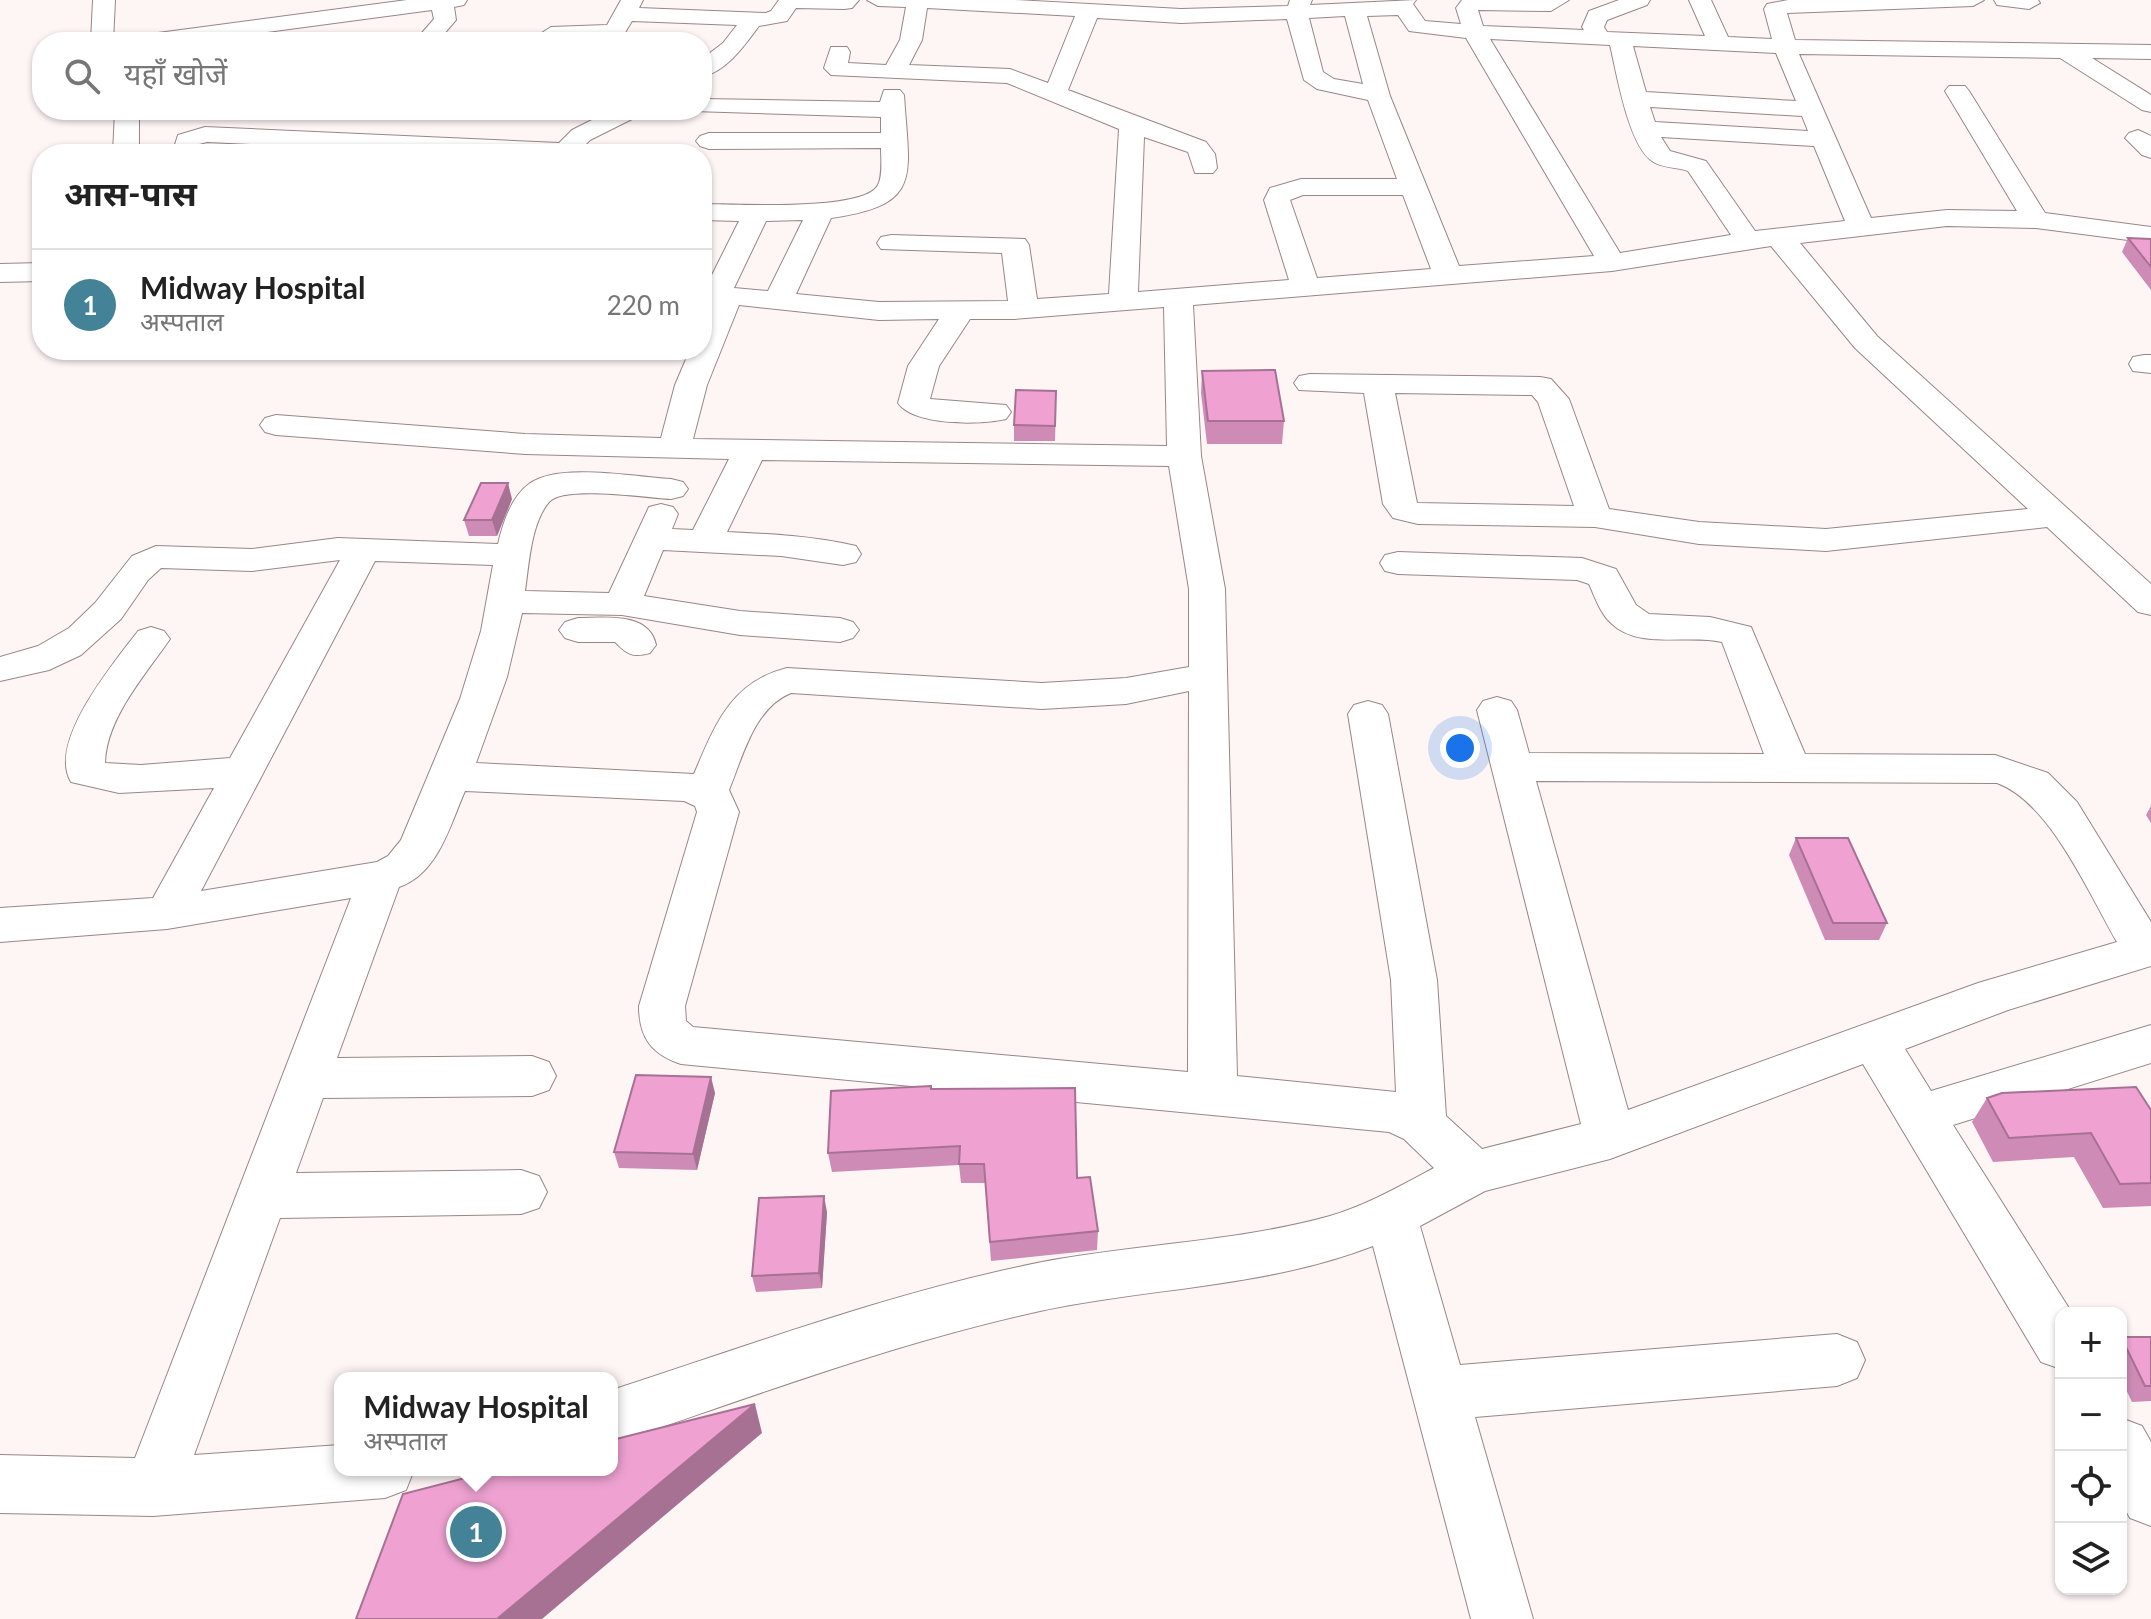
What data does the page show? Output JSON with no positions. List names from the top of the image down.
{
  "page": {
    "search": "यहाँ खोजें",
    "heading": "आस-पास",
    "list": [
      {
        "mark": "1",
        "name": "Midway Hospital",
        "note": "अस्पताल",
        "value": "220 m"
      }
    ],
    "map_buttons": ["+", "−"],
    "popup": ["Midway Hospital", "अस्पताल"],
    "pins": "1"
  }
}
